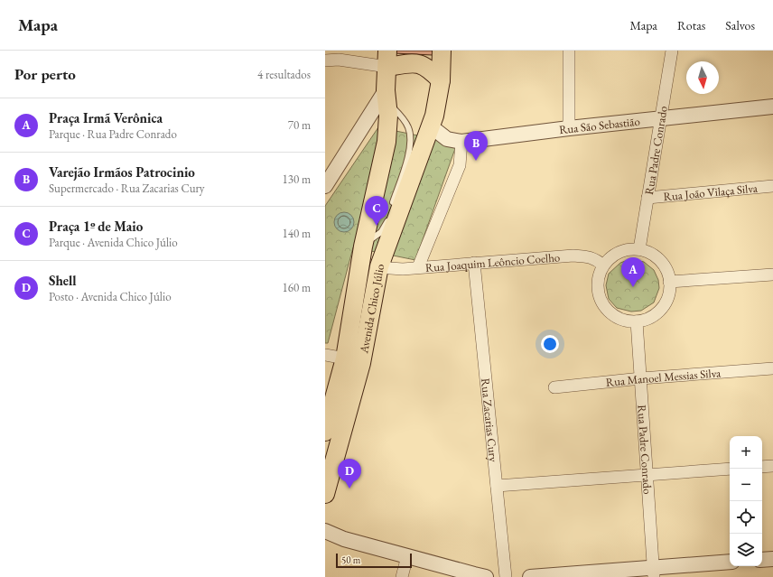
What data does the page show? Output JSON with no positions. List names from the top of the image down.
{
  "streets": {
    "main road": ["Avenida Chico Júlio"],
    "street": [
      "Rua São Sebastião",
      "Rua Padre Conrado",
      "Rua João Vilaça Silva",
      "Rua Joaquim Leôncio Coelho",
      "Rua Manoel Messias Silva",
      "Rua Zacarias Cury"
    ]
  },
  "crossings": [
    ["Rua São Sebastião", "Rua Padre Conrado"],
    ["Rua São Sebastião", "Avenida Chico Júlio"],
    ["Rua Padre Conrado", "Rua João Vilaça Silva"],
    ["Rua Padre Conrado", "Rua Joaquim Leôncio Coelho"],
    ["Rua Padre Conrado", "Rua Manoel Messias Silva"],
    ["Rua Joaquim Leôncio Coelho", "Avenida Chico Júlio"],
    ["Rua Joaquim Leôncio Coelho", "Rua Zacarias Cury"]
  ],
  "scale_bar": "50 m",
  "north": "bottom",
  "page": {
    "header": "Mapa",
    "nav": ["Mapa", "Rotas", "Salvos"],
    "heading": ["Por perto", "4 resultados"],
    "list": [
      {
        "mark": "A",
        "name": "Praça Irmã Verônica",
        "note": "Parque · Rua Padre Conrado",
        "value": "70 m"
      },
      {
        "mark": "B",
        "name": "Varejão Irmãos Patrocinio",
        "note": "Supermercado · Rua Zacarias Cury",
        "value": "130 m"
      },
      {
        "mark": "C",
        "name": "Praça 1º de Maio",
        "note": "Parque · Avenida Chico Júlio",
        "value": "140 m"
      },
      {
        "mark": "D",
        "name": "Shell",
        "note": "Posto · Avenida Chico Júlio",
        "value": "160 m"
      }
    ],
    "pins": [
      "B",
      "C",
      "A",
      "D"
    ],
    "map_buttons": ["+", "−"],
    "scale": "50 m"
  }
}
